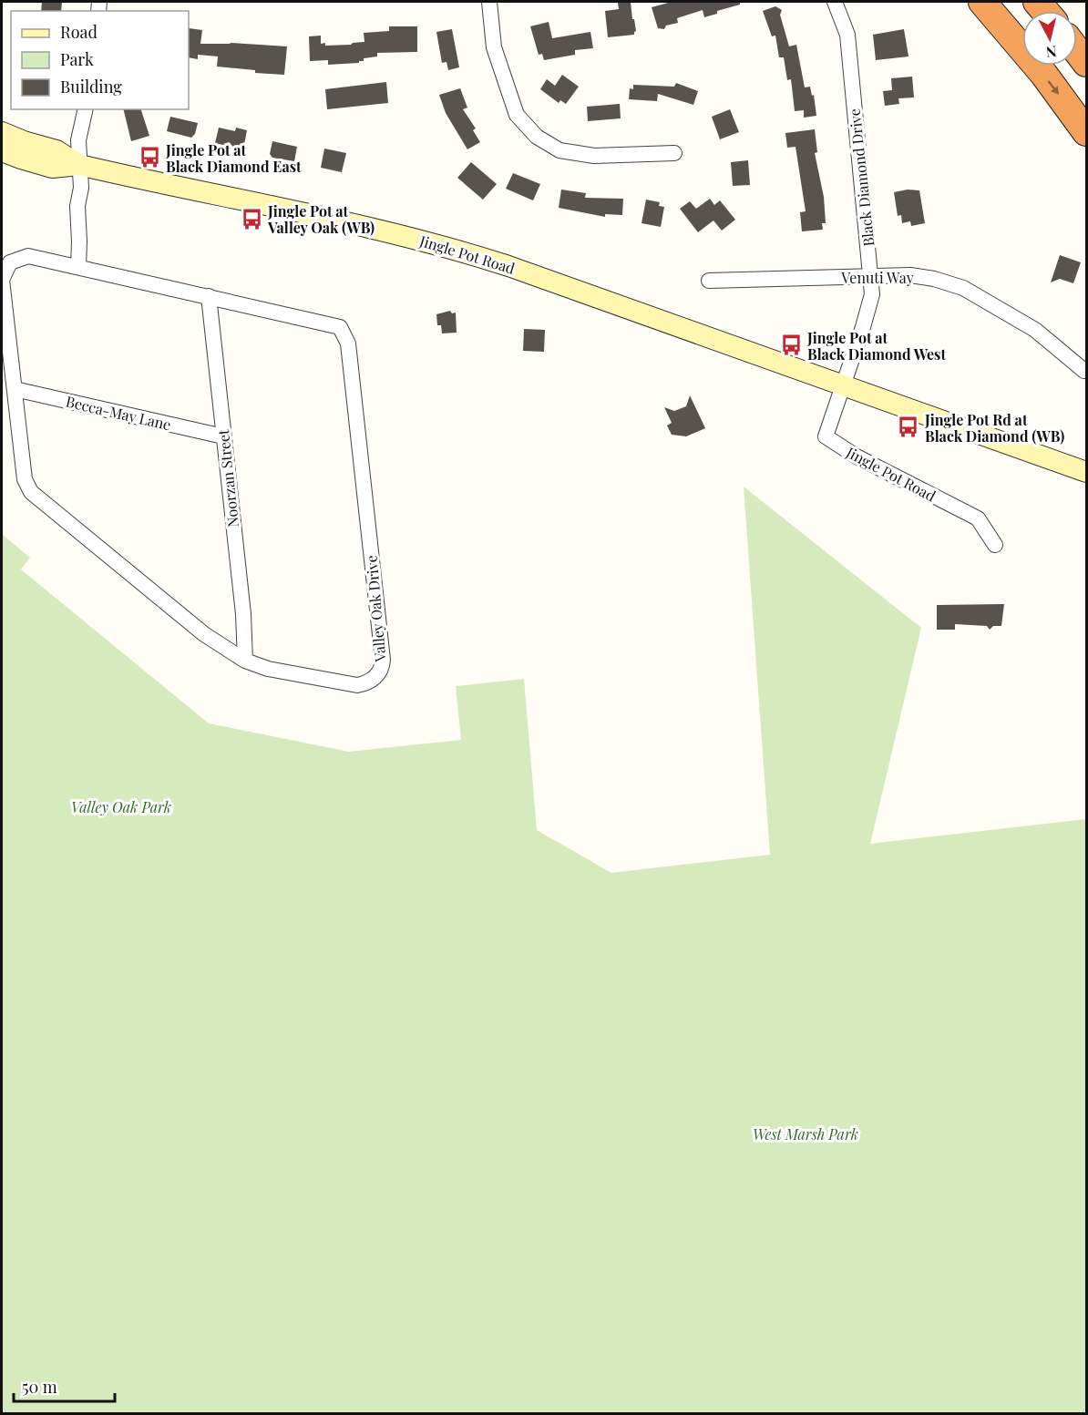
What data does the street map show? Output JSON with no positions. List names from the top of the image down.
{
  "streets": {
    "main road": ["Jingle Pot Road"],
    "street": [
      "Black Diamond Drive",
      "Venuti Way",
      "Becca-May Lane",
      "Noorzan Street",
      "Valley Oak Drive"
    ]
  },
  "crossings": [
    ["Black Diamond Drive", "Jingle Pot Road"],
    ["Black Diamond Drive", "Venuti Way"],
    ["Becca-May Lane", "Noorzan Street"],
    ["Becca-May Lane", "Valley Oak Drive"],
    ["Noorzan Street", "Valley Oak Drive"]
  ],
  "parks": ["Valley Oak Park", "West Marsh Park"],
  "places": {
    "bus stop": [
      "Jingle Pot at Black Diamond East",
      "Jingle Pot at Valley Oak (WB)",
      "Jingle Pot at Black Diamond West",
      "Jingle Pot Rd at Black Diamond (WB)"
    ]
  },
  "legend": ["Road", "Park", "Building"],
  "scale_bar": "50 m",
  "north": "bottom"
}
